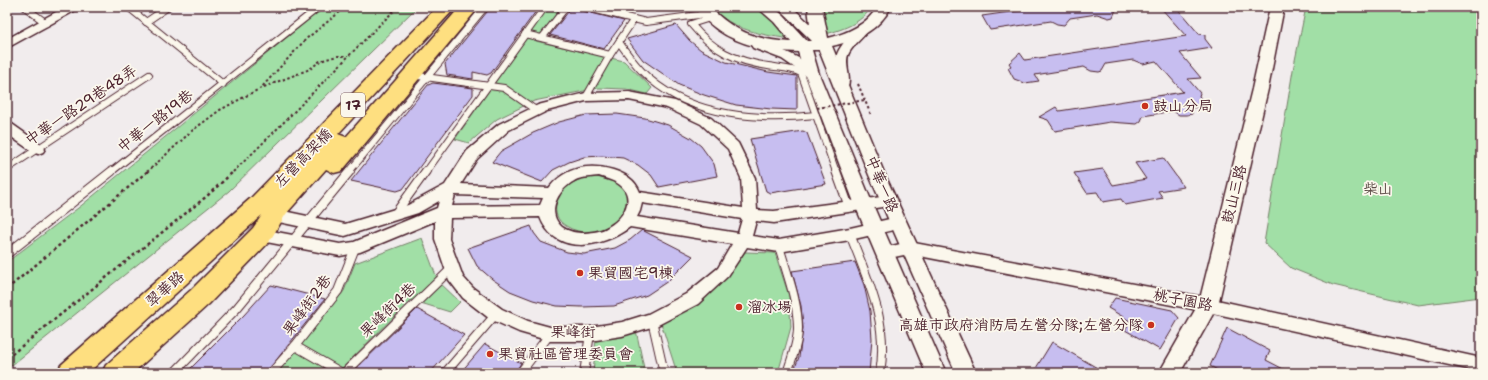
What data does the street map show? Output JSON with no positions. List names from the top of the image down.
{
  "streets": {
    "main road": ["17", "左營高架橋", "翠華路"],
    "street": [
      "中華一路",
      "鼓山三路",
      "桃子園路",
      "果峰街"
    ],
    "lane": [
      "中華一路29巷48弄",
      "中華一路19巷",
      "果峰街2巷",
      "果峰街4巷"
    ]
  },
  "crossings": [
    ["左營高架橋", "翠華路"],
    ["左營高架橋", "果峰街"],
    ["中華一路", "桃子園路"],
    ["鼓山三路", "桃子園路"],
    ["翠華路", "果峰街"],
    ["果峰街4巷", "果峰街"]
  ],
  "parks": ["柴山"],
  "places": [
    "鼓山分局",
    "果貿國宅9棟",
    "溜冰場",
    "高雄市政府消防局左營分隊;左營分隊",
    "果貿社區管理委員會"
  ]
}
